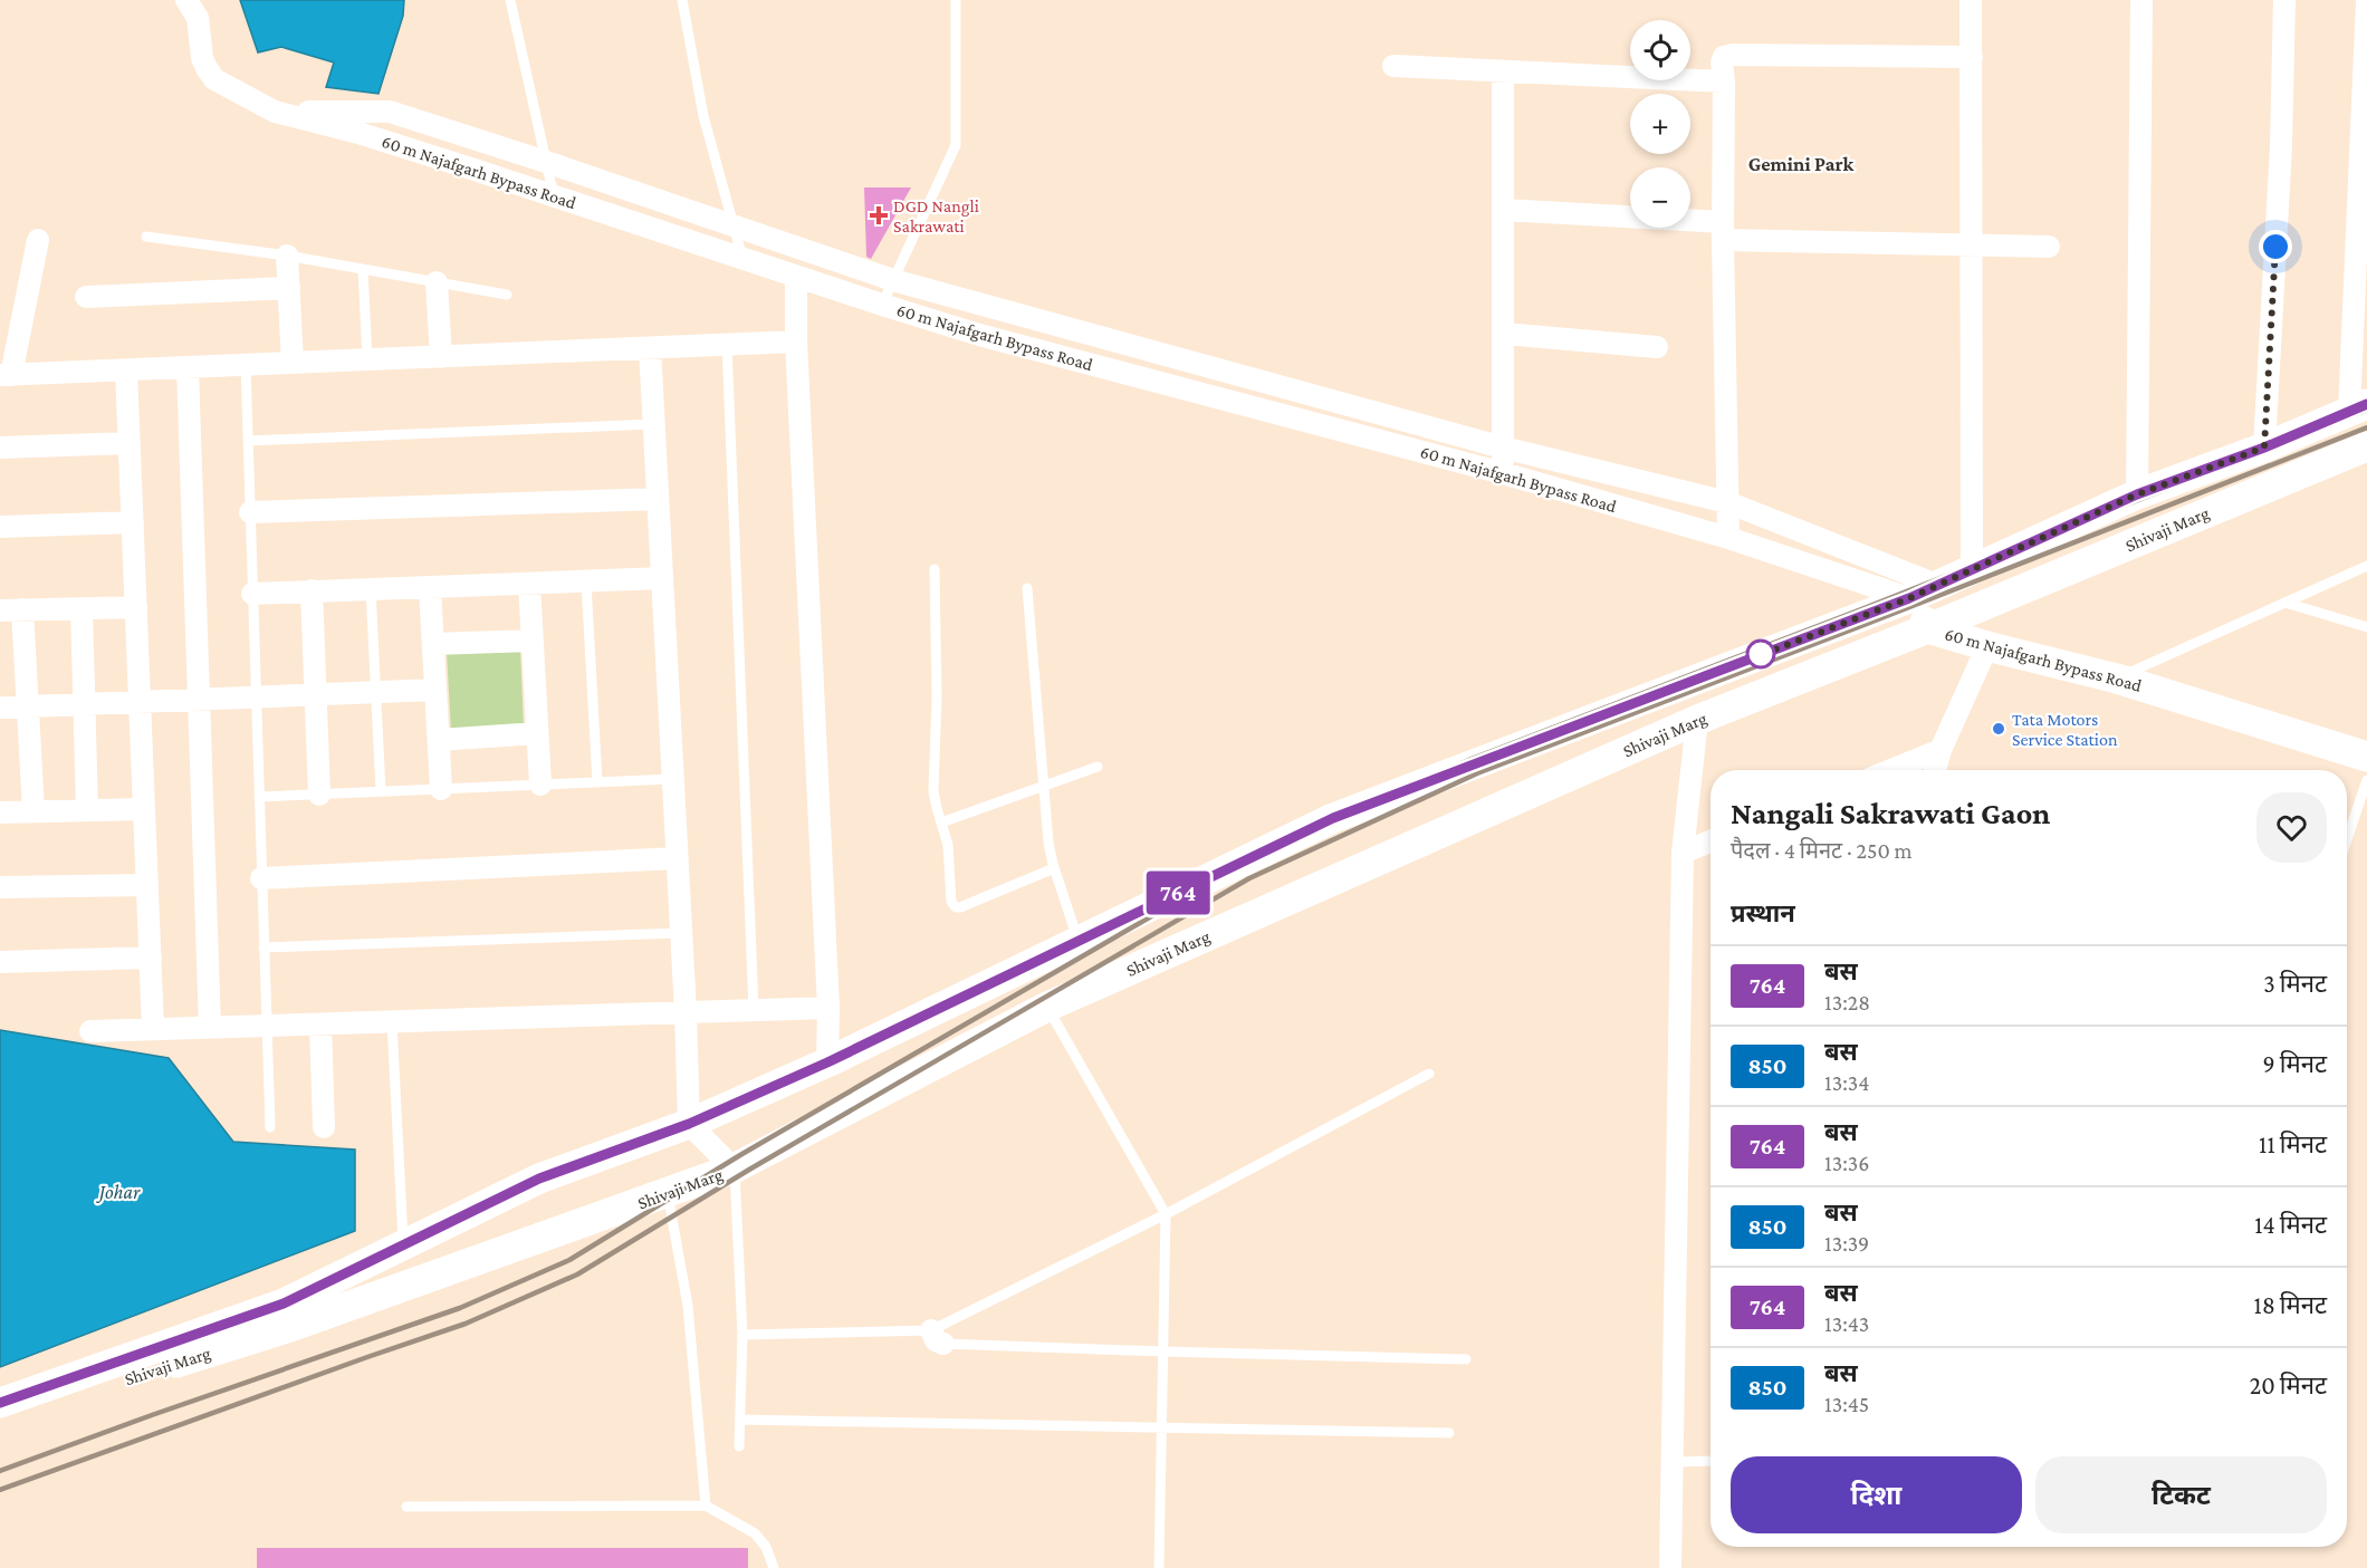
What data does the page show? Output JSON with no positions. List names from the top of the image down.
{
  "streets": {
    "main road": ["60 m Najafgarh Bypass Road", "Shivaji Marg"]
  },
  "crossings": [
    ["60 m Najafgarh Bypass Road", "Shivaji Marg"]
  ],
  "districts": ["Gemini Park"],
  "water": ["Johar"],
  "places": {
    "health": ["DGD Nangli Sakrawati"],
    "other": ["Tata Motors Service Station"]
  },
  "lines": ["bus line 764"],
  "page": {
    "on_map": "764",
    "map_buttons": ["+", "−"],
    "heading": [
      ["Nangali Sakrawati Gaon", "पैदल · 4 मिनट · 250 m"],
      "प्रस्थान"
    ],
    "list": [
      {
        "mark": "764",
        "name": "बस",
        "note": "13:28",
        "value": "3 मिनट"
      },
      {
        "mark": "850",
        "name": "बस",
        "note": "13:34",
        "value": "9 मिनट"
      },
      {
        "mark": "764",
        "name": "बस",
        "note": "13:36",
        "value": "11 मिनट"
      },
      {
        "mark": "850",
        "name": "बस",
        "note": "13:39",
        "value": "14 मिनट"
      },
      {
        "mark": "764",
        "name": "बस",
        "note": "13:43",
        "value": "18 मिनट"
      },
      {
        "mark": "850",
        "name": "बस",
        "note": "13:45",
        "value": "20 मिनट"
      }
    ],
    "buttons": ["दिशा", "टिकट"]
  }
}
